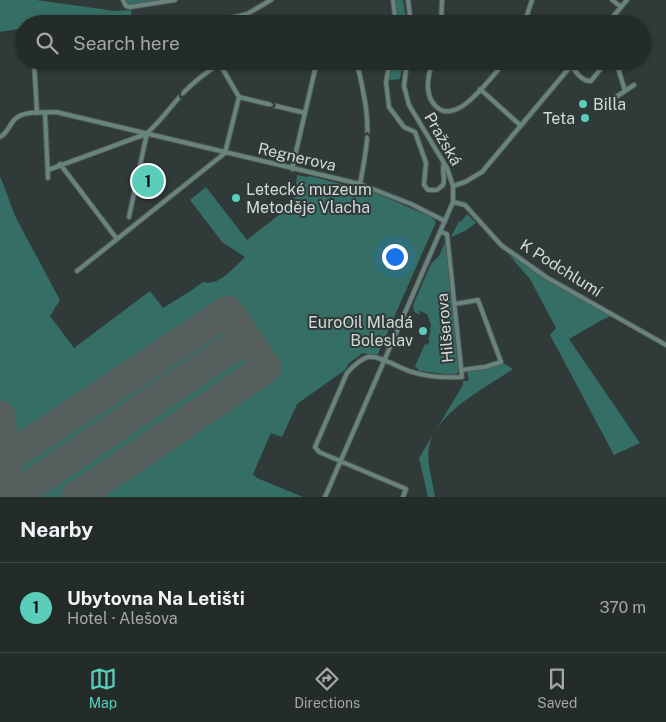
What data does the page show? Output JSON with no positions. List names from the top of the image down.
{
  "streets": {
    "street": [
      "Pražská",
      "Regnerova",
      "K Podchlumí",
      "Hilšerova"
    ]
  },
  "crossings": [
    ["Pražská", "Regnerova"],
    ["Pražská", "K Podchlumí"],
    ["Pražská", "Hilšerova"]
  ],
  "places": [
    "Billa",
    "Teta",
    "Letecké muzeum Metoděje Vlacha",
    "EuroOil Mladá Boleslav"
  ],
  "page": {
    "search": "Search here",
    "pins": "1",
    "heading": "Nearby",
    "list": [
      {
        "mark": "1",
        "name": "Ubytovna Na Letišti",
        "note": "Hotel · Alešova",
        "value": "370 m"
      }
    ],
    "nav": ["Map", "Directions", "Saved"]
  }
}
